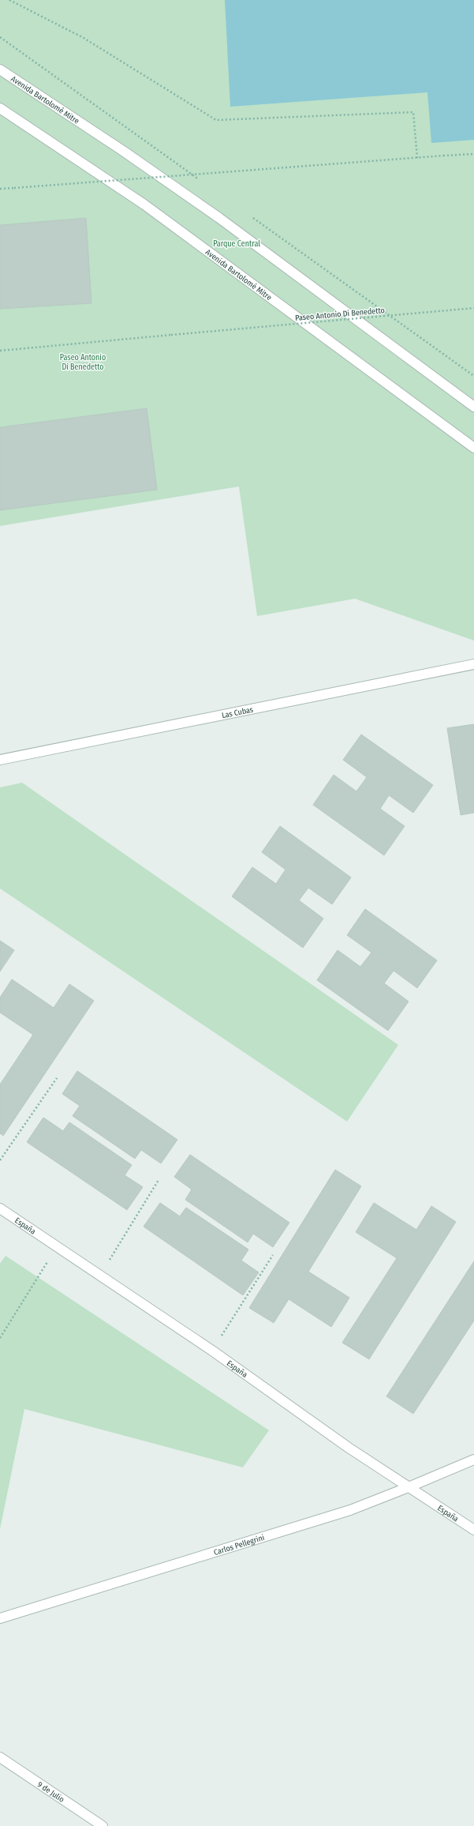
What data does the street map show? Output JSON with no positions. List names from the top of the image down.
{
  "streets": {
    "street": [
      "Avenida Bartolomé Mitre",
      "Las Cubas",
      "España",
      "Carlos Pellegrini",
      "9 de Julio"
    ],
    "path": ["Paseo Antonio Di Benedetto"]
  },
  "crossings": [
    ["España", "Carlos Pellegrini"]
  ],
  "parks": ["Parque Central", "Paseo Antonio Di Benedetto"]
}
